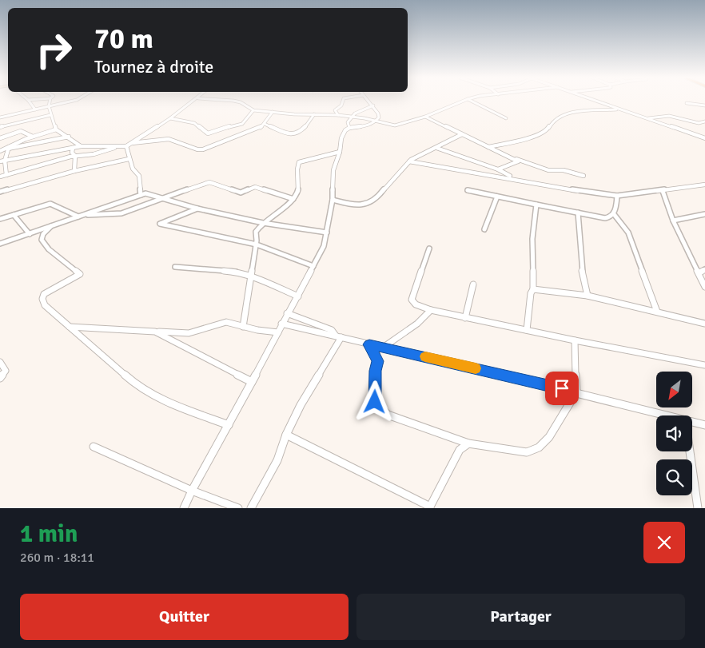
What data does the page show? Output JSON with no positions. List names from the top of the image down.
{
  "north": "bottom left",
  "page": {
    "turn": ["70 m", "Tournez à droite"],
    "heading": ["1 min", "260 m · 18:11"],
    "buttons": ["Quitter", "Partager"]
  }
}
